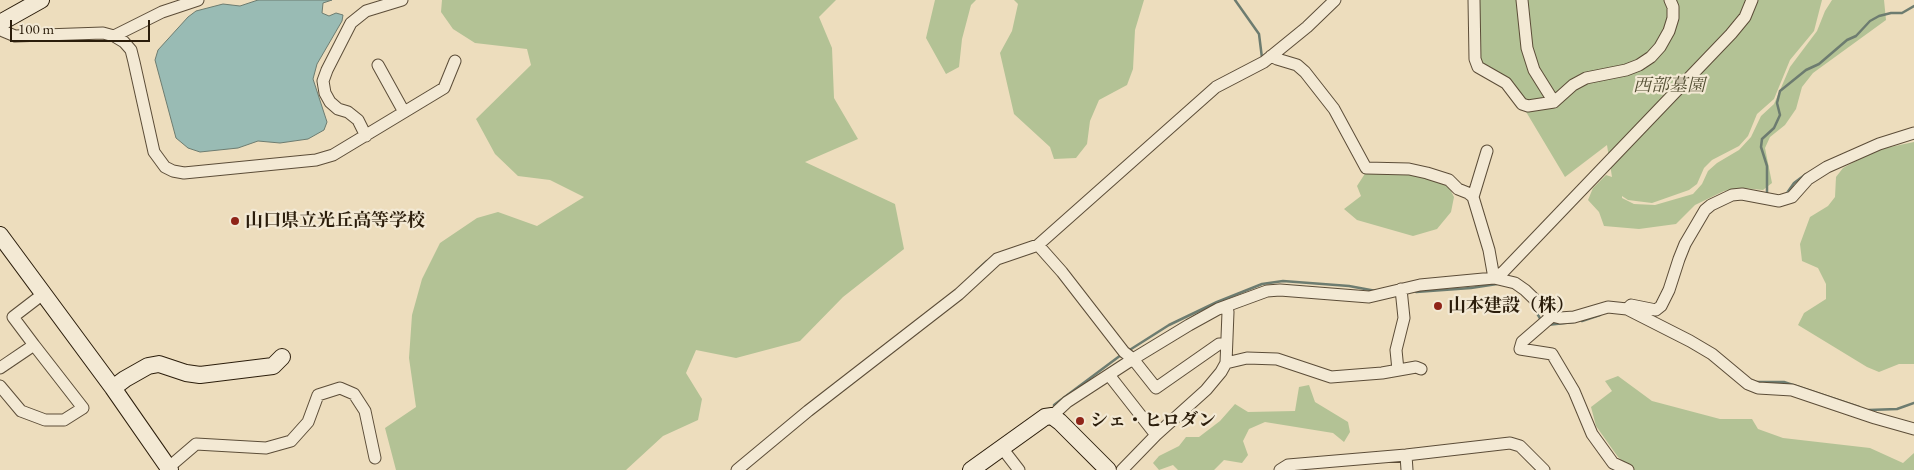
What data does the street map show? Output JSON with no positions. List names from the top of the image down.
{
  "parks": ["西部墓園"],
  "places": ["山口県立光丘高等学校", "山本建設（株）", "シェ・ヒロダン"],
  "scale_bar": "100 m"
}
